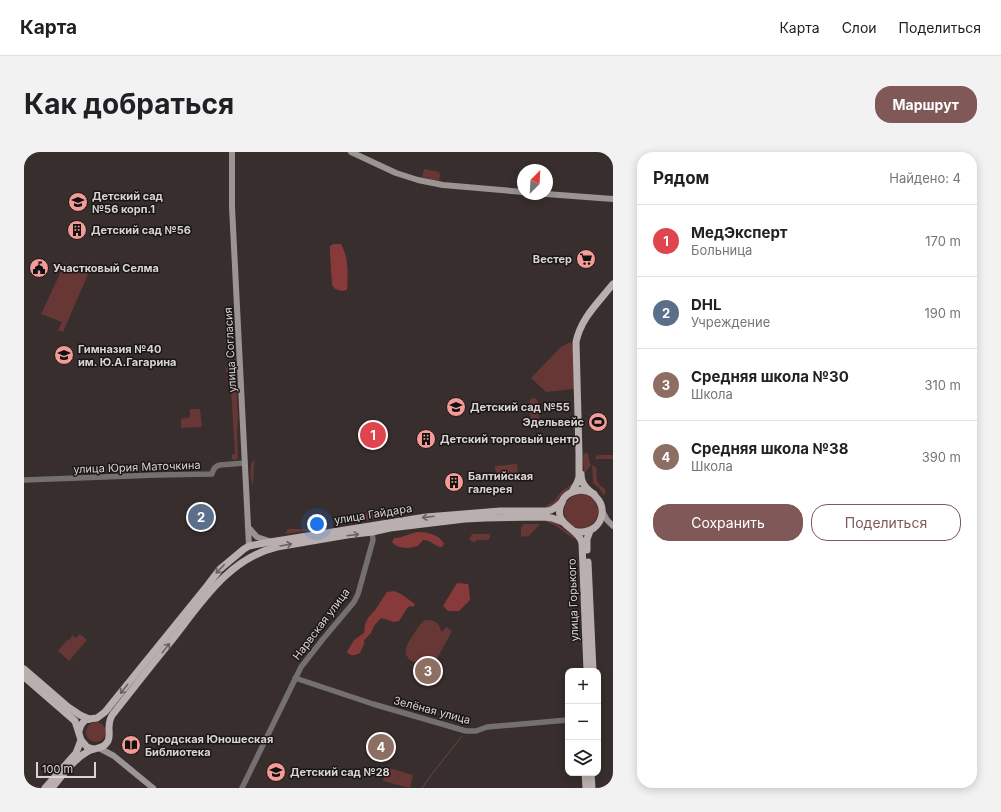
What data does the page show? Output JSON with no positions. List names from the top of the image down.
{
  "streets": {
    "main road": ["улица Согласия", "улица Гайдара", "улица Горького"],
    "street": ["улица Юрия Маточкина", "Нарвская улица", "Зелёная улица"]
  },
  "crossings": [
    ["улица Согласия", "улица Юрия Маточкина"],
    ["улица Согласия", "улица Гайдара"],
    ["улица Гайдара", "улица Горького"],
    ["улица Гайдара", "Нарвская улица"],
    ["Нарвская улица", "Зелёная улица"]
  ],
  "places": {
    "school or university": [
      "Детский сад №56 корп.1",
      "Гимназия №40 им. Ю.А.Гагарина",
      "Детский сад №55",
      "Детский сад №28"
    ],
    "building": ["Детский сад №56", "Детский торговый центр", "Балтийская галерея"],
    "supermarket": ["Вестер"],
    "public building": ["Участковый Селма"],
    "sports": ["Эдельвейс"],
    "library": ["Городская Юношеская Библиотека"]
  },
  "scale_bar": "100 m",
  "north": "top right",
  "page": {
    "header": "Карта",
    "nav": ["Карта", "Слои", "Поделиться"],
    "buttons": [
      "Маршрут",
      ["Сохранить", "Поделиться"]
    ],
    "title": "Как добраться",
    "heading": ["Рядом", "Найдено: 4"],
    "list": [
      {
        "mark": "1",
        "name": "МедЭксперт",
        "note": "Больница",
        "value": "170 m"
      },
      {
        "mark": "2",
        "name": "DHL",
        "note": "Учреждение",
        "value": "190 m"
      },
      {
        "mark": "3",
        "name": "Средняя школа №30",
        "note": "Школа",
        "value": "310 m"
      },
      {
        "mark": "4",
        "name": "Средняя школа №38",
        "note": "Школа",
        "value": "390 m"
      }
    ],
    "pins": [
      "1",
      "2",
      "3",
      "4"
    ],
    "map_buttons": ["+", "−"],
    "scale": "100 m"
  }
}
